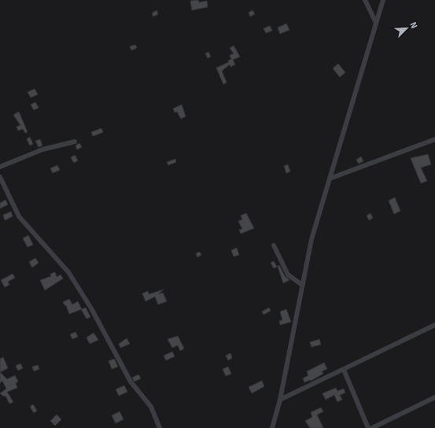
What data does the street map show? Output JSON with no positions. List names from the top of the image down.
{
  "north": "top right"
}
